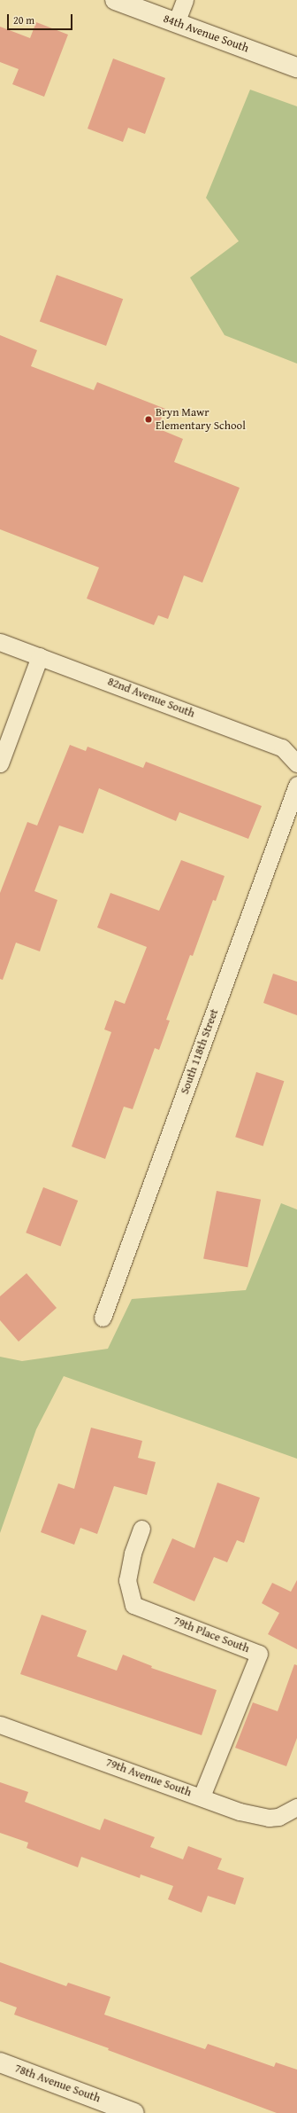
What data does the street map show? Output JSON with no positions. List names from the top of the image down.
{
  "streets": {
    "street": [
      "84th Avenue South",
      "82nd Avenue South",
      "South 118th Street",
      "79th Place South",
      "79th Avenue South",
      "78th Avenue South"
    ]
  },
  "crossings": [
    ["79th Place South", "79th Avenue South"]
  ],
  "places": ["Bryn Mawr Elementary School"],
  "scale_bar": "20 m"
}
